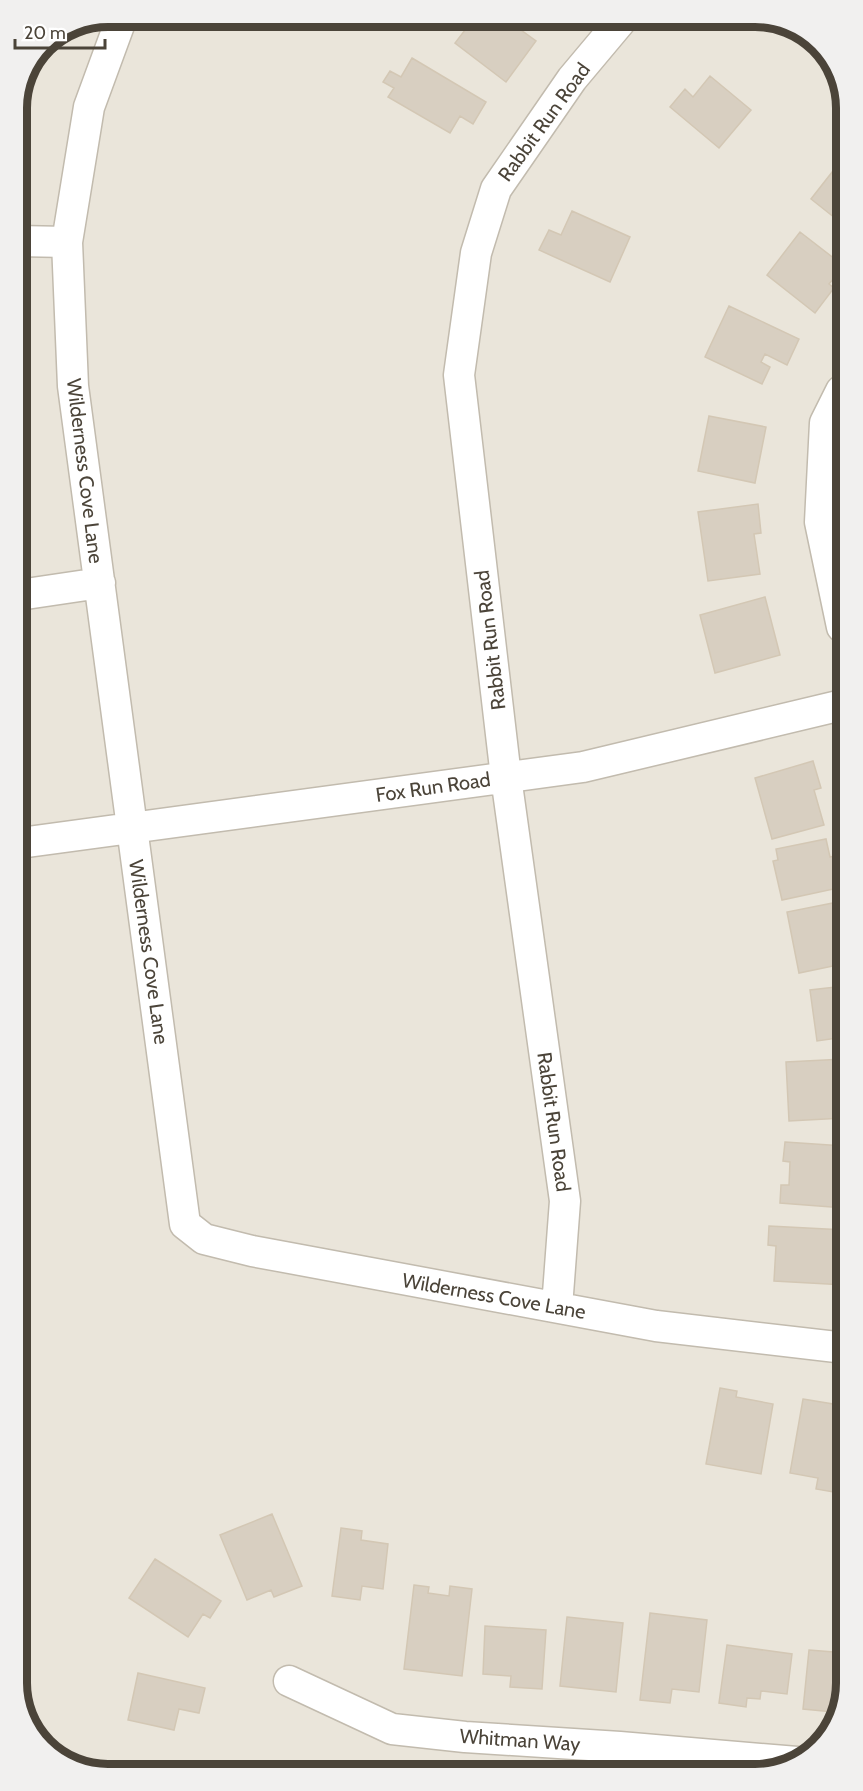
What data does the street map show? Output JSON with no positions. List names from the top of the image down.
{
  "streets": {
    "street": [
      "Rabbit Run Road",
      "Wilderness Cove Lane",
      "Fox Run Road",
      "Whitman Way"
    ]
  },
  "crossings": [
    ["Rabbit Run Road", "Wilderness Cove Lane"],
    ["Rabbit Run Road", "Fox Run Road"],
    ["Wilderness Cove Lane", "Fox Run Road"]
  ],
  "scale_bar": "20 m"
}
